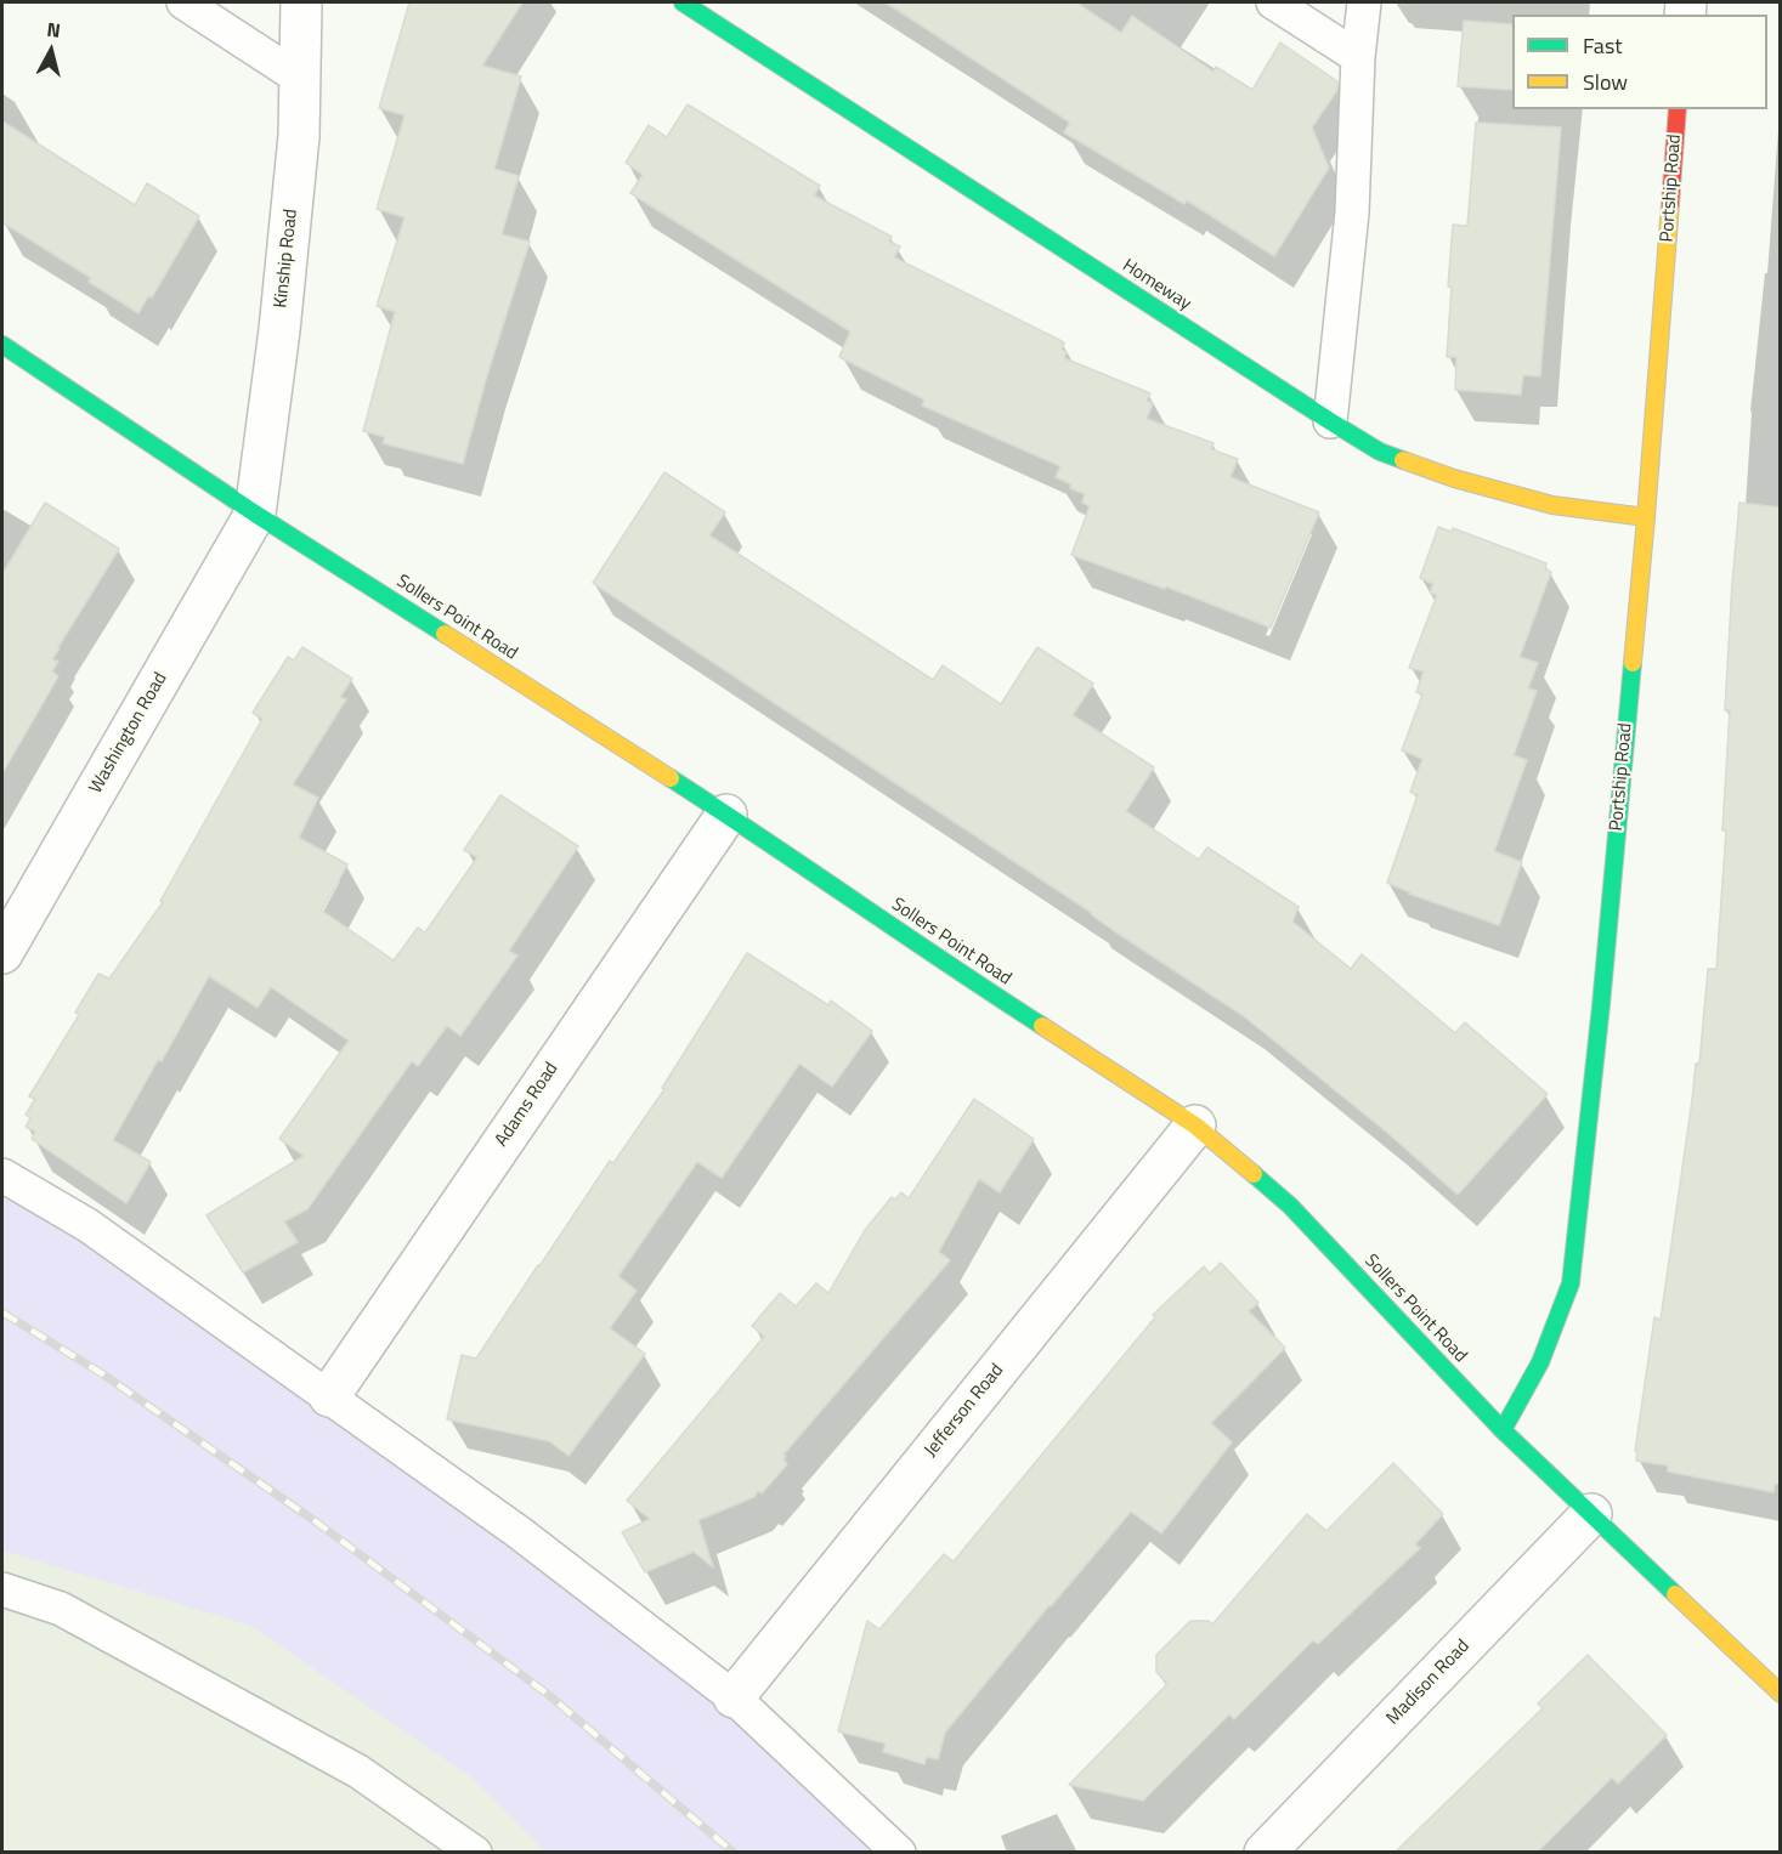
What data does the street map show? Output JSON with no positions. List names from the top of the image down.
{
  "streets": {
    "street": [
      "Portship Road",
      "Kinship Road",
      "Homeway",
      "Sollers Point Road",
      "Washington Road",
      "Adams Road",
      "Jefferson Road",
      "Madison Road"
    ]
  },
  "crossings": [
    ["Portship Road", "Homeway"],
    ["Portship Road", "Sollers Point Road"],
    ["Kinship Road", "Sollers Point Road"],
    ["Kinship Road", "Washington Road"],
    ["Sollers Point Road", "Washington Road"],
    ["Sollers Point Road", "Adams Road"],
    ["Sollers Point Road", "Jefferson Road"],
    ["Sollers Point Road", "Madison Road"]
  ],
  "legend": ["Fast", "Slow"],
  "north": "top"
}
